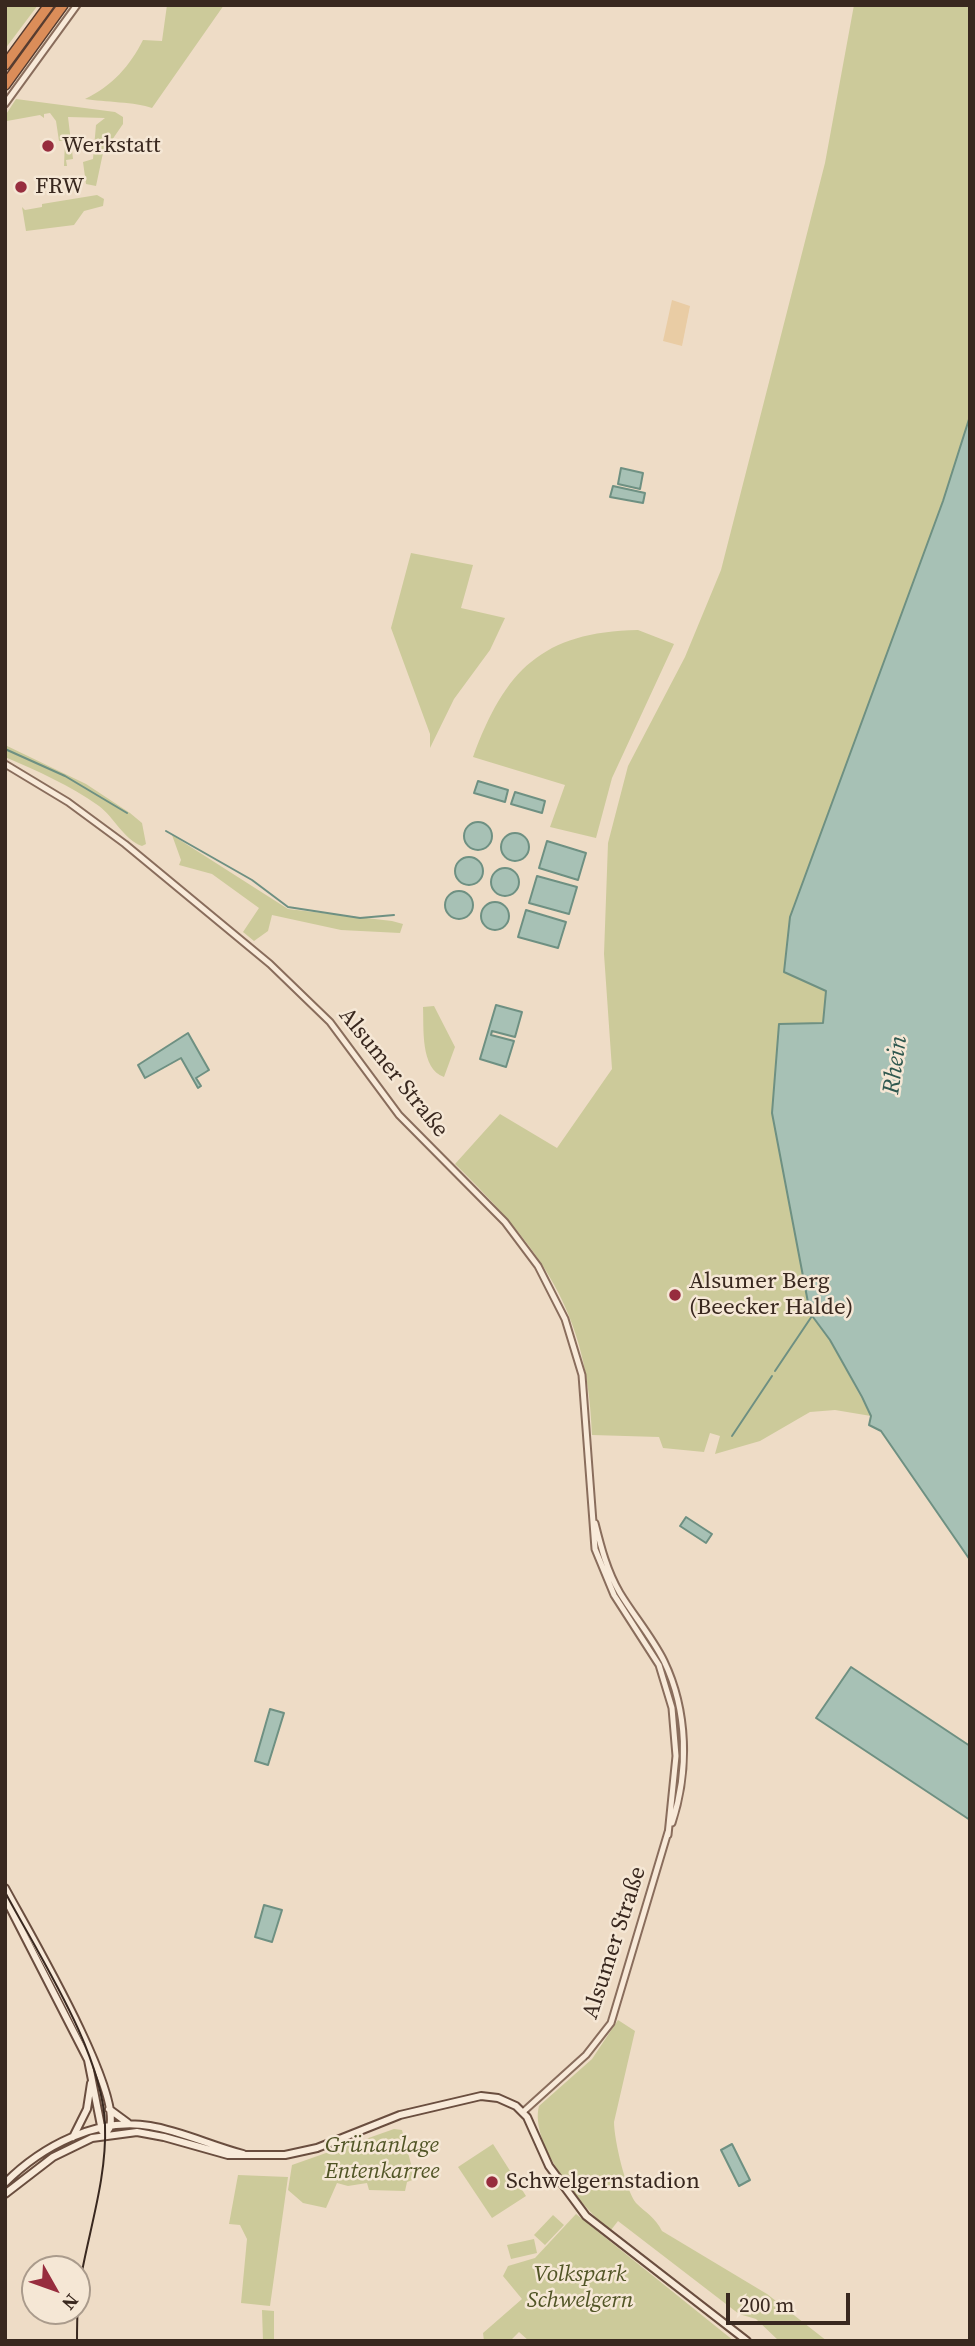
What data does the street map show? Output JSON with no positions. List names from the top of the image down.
{
  "streets": {
    "street": ["Alsumer Straße"]
  },
  "water": ["Rhein"],
  "parks": ["Grünanlage Entenkarree", "Volkspark Schwelgern"],
  "places": [
    "Werkstatt",
    "FRW",
    "Alsumer Berg (Beecker Halde)",
    "Schwelgernstadion"
  ],
  "scale_bar": "200 m",
  "north": "bottom right"
}
